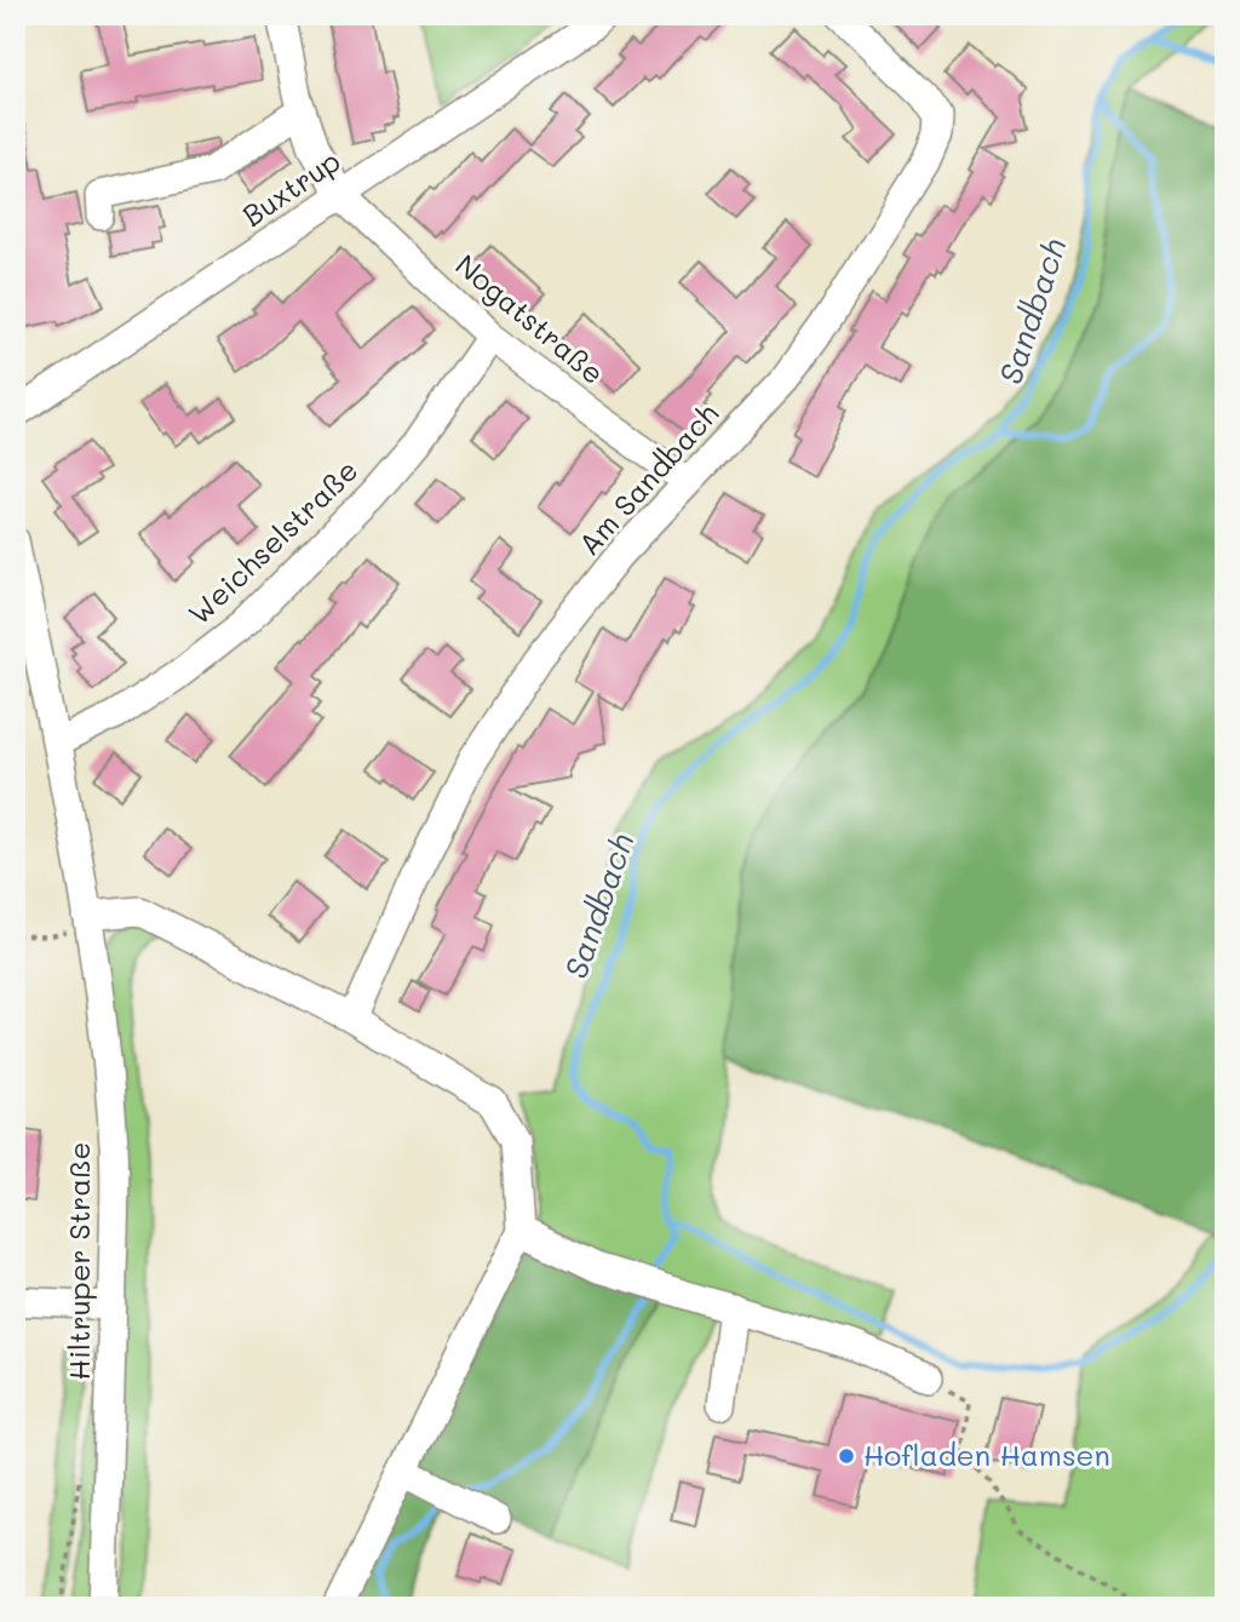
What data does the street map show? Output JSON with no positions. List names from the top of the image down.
{
  "streets": {
    "street": [
      "Buxtrup",
      "Nogatstraße",
      "Am Sandbach",
      "Weichselstraße",
      "Hiltruper Straße"
    ]
  },
  "crossings": [
    ["Buxtrup", "Nogatstraße"],
    ["Nogatstraße", "Am Sandbach"],
    ["Nogatstraße", "Weichselstraße"],
    ["Weichselstraße", "Hiltruper Straße"]
  ],
  "water": ["Sandbach"],
  "places": ["Hofladen Hamsen"]
}
